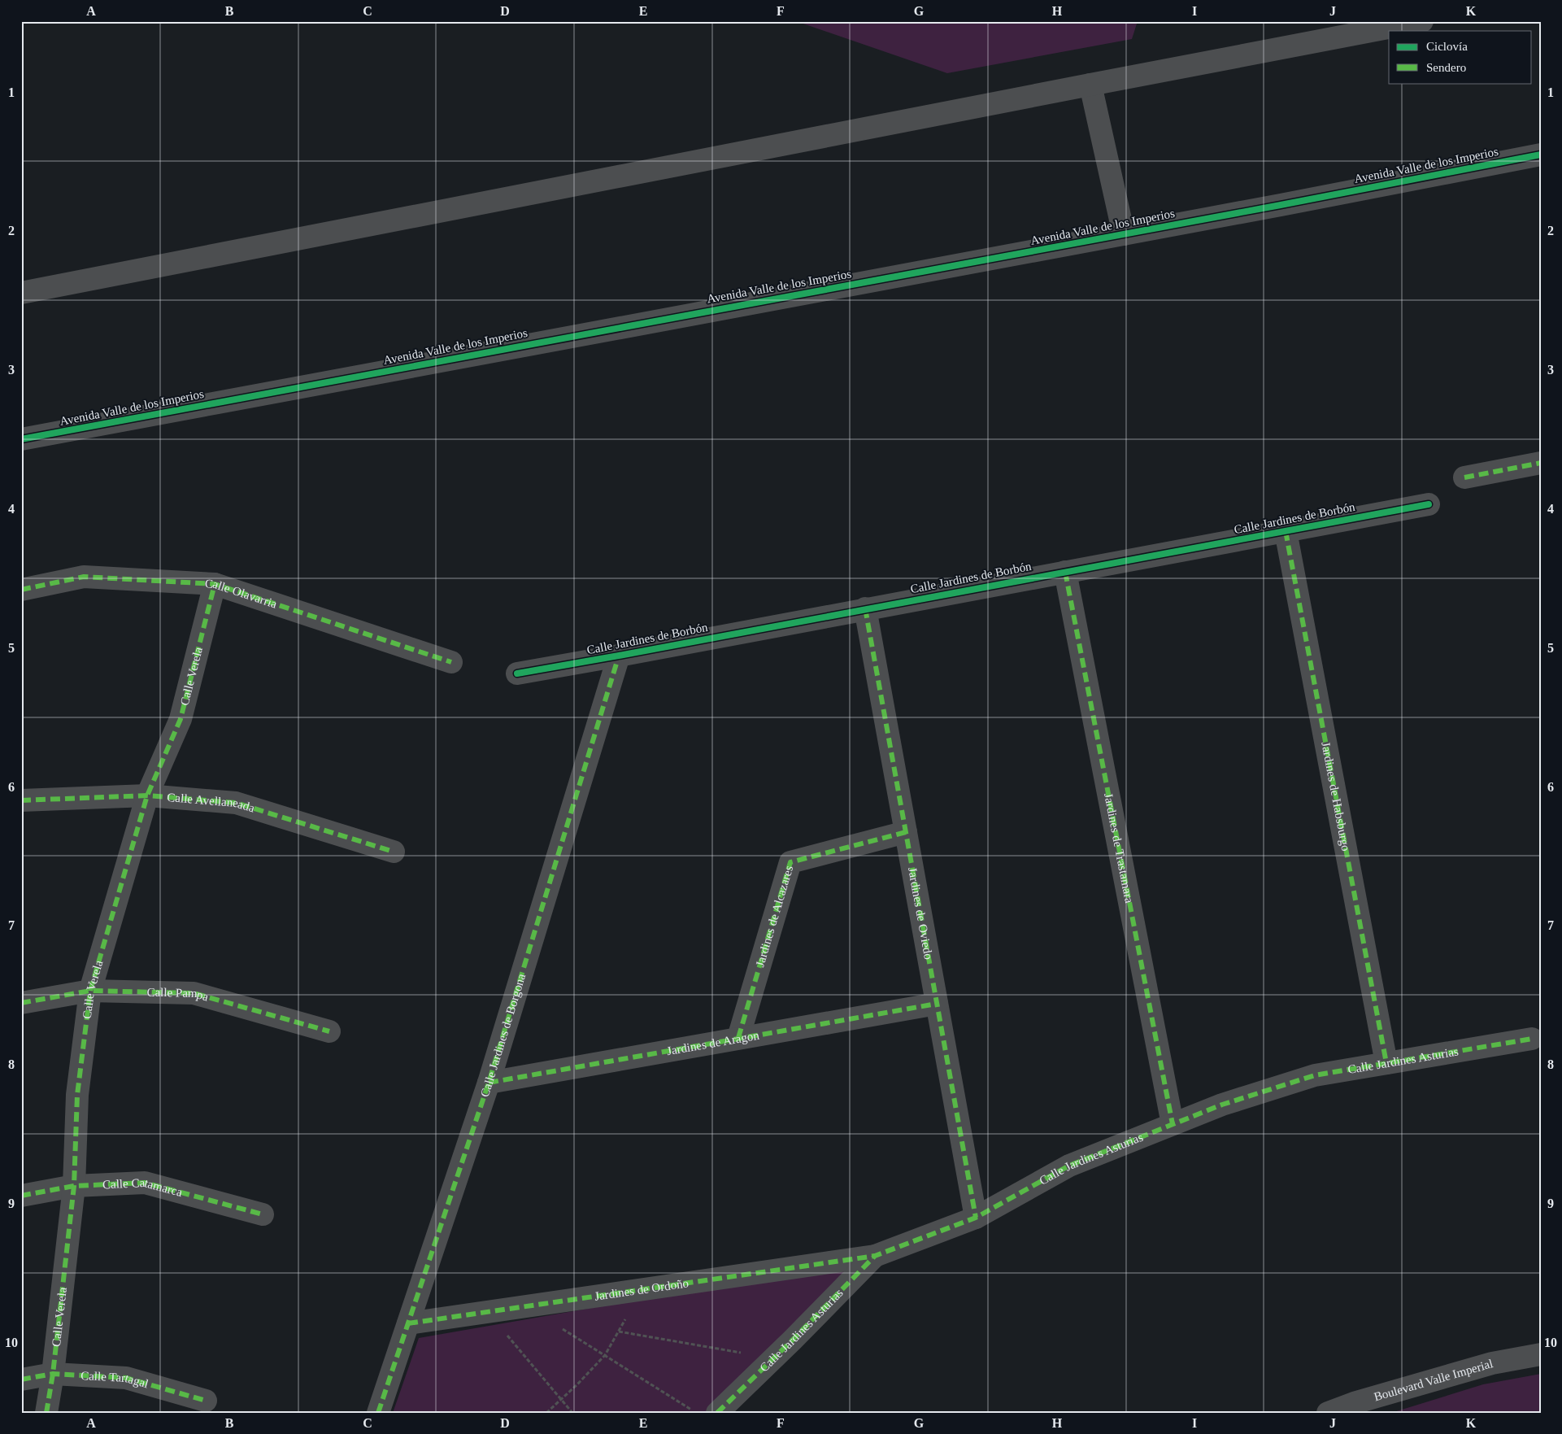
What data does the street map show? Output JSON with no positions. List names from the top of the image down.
{
  "streets": {
    "street": [
      "Avenida Valle de los Imperios",
      "Calle Jardines de Borbón",
      "Calle Olavarria",
      "Calle Verela",
      "Jardines de Habsburgo",
      "Calle Avellaneada",
      "Jardines de Trastamara",
      "Jardines de Oviedo",
      "Jardines de Alcazares",
      "Calle Pampa",
      "Calle Jardines de Borgona",
      "Jardines de Aragon",
      "Calle Jardines Asturias",
      "Calle Catamarca",
      "Jardines de Ordoño",
      "Calle Tartagal",
      "Boulevard Valle Imperial"
    ]
  },
  "crossings": [
    ["Calle Jardines de Borbón", "Jardines de Habsburgo"],
    ["Calle Jardines de Borbón", "Jardines de Trastamara"],
    ["Calle Jardines de Borbón", "Jardines de Oviedo"],
    ["Calle Jardines de Borbón", "Calle Jardines de Borgona"],
    ["Calle Olavarria", "Calle Verela"],
    ["Calle Verela", "Calle Avellaneada"],
    ["Calle Verela", "Calle Pampa"],
    ["Calle Verela", "Calle Catamarca"],
    ["Calle Verela", "Calle Tartagal"],
    ["Jardines de Habsburgo", "Calle Jardines Asturias"],
    ["Jardines de Trastamara", "Calle Jardines Asturias"],
    ["Jardines de Oviedo", "Jardines de Alcazares"],
    ["Jardines de Oviedo", "Jardines de Aragon"],
    ["Jardines de Oviedo", "Calle Jardines Asturias"],
    ["Jardines de Alcazares", "Jardines de Aragon"],
    ["Calle Jardines de Borgona", "Jardines de Aragon"],
    ["Calle Jardines de Borgona", "Jardines de Ordoño"],
    ["Calle Jardines Asturias", "Jardines de Ordoño"]
  ],
  "legend": ["Ciclovía", "Sendero"],
  "grid": {
    "columns": [
      "A",
      "B",
      "C",
      "D",
      "E",
      "F",
      "G",
      "H",
      "I",
      "J",
      "K"
    ],
    "rows": [
      "1",
      "2",
      "3",
      "4",
      "5",
      "6",
      "7",
      "8",
      "9",
      "10"
    ]
  }
}
